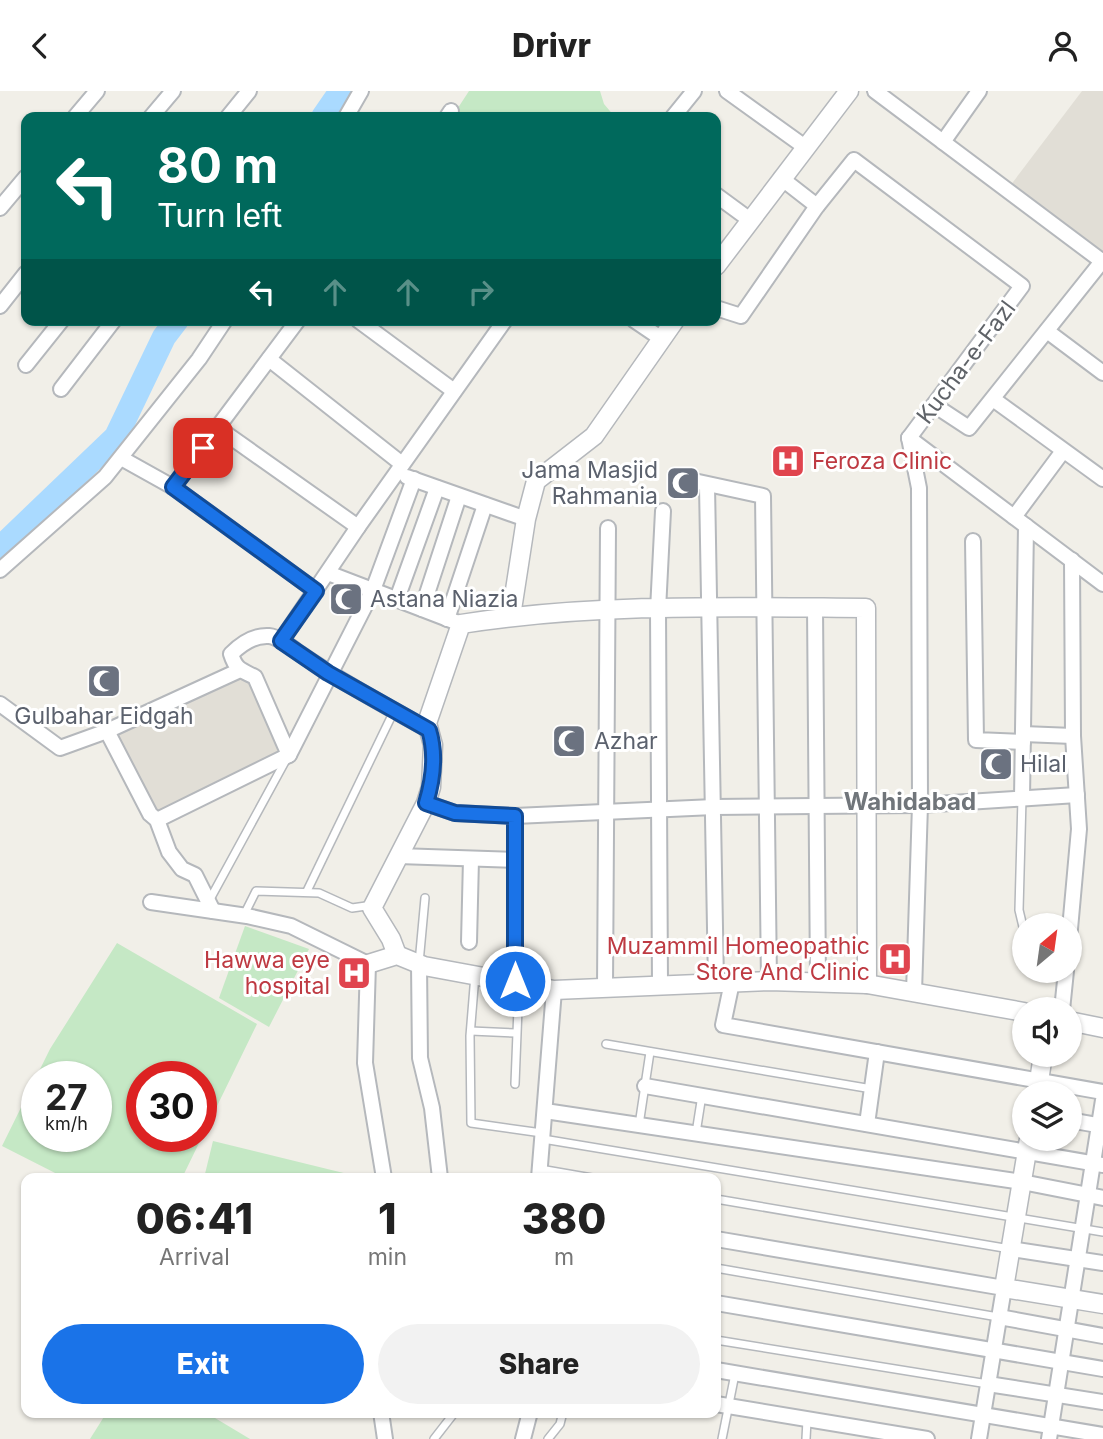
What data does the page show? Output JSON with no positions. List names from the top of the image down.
{
  "streets": {
    "street": ["Kucha-e-Fazl"]
  },
  "districts": ["Wahidabad"],
  "places": {
    "hospital": ["Feroza Clinic", "Muzammil Homeopathic Store And Clinic", "Hawwa eye hospital"],
    "mosque": [
      "Jama Masjid Rahmania",
      "Astana Niazia",
      "Gulbahar Eidgah",
      "Azhar",
      "Hilal"
    ]
  },
  "north": "top right",
  "page": {
    "header": "Drivr",
    "turn": ["80 m", "Turn left"],
    "speed": "27 km/h",
    "limit": "30",
    "eta": [
      "06:41",
      "Arrival",
      "1",
      "min",
      "380",
      "m"
    ],
    "buttons": ["Exit", "Share"]
  }
}
